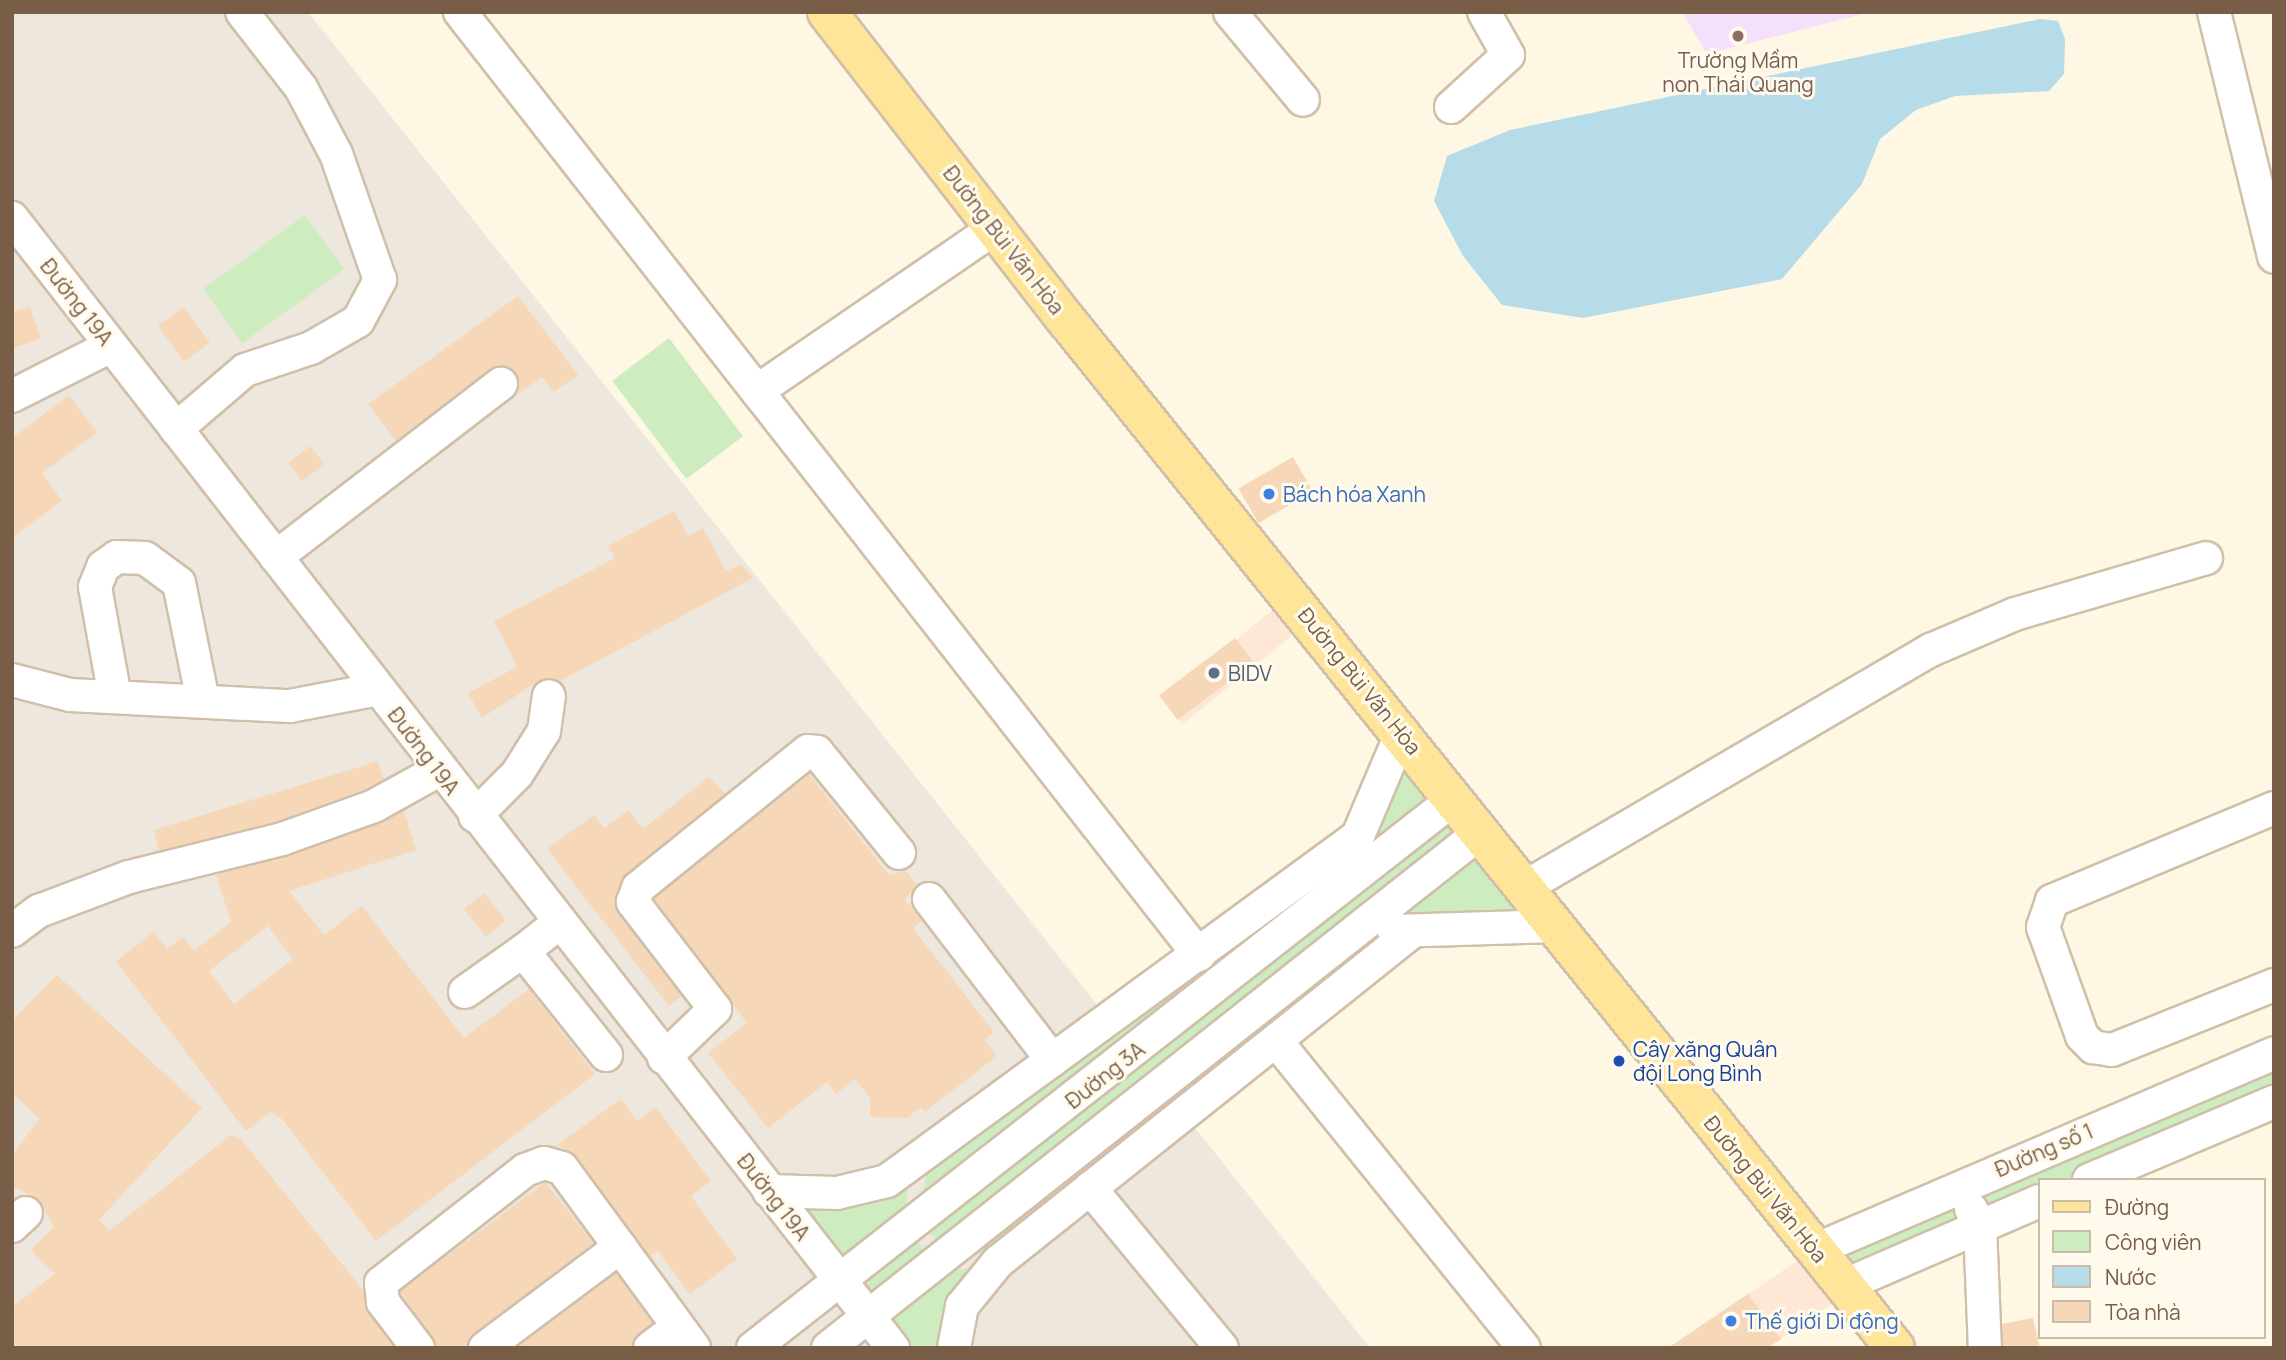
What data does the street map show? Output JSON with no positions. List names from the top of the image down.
{
  "streets": {
    "main road": ["Đường Bùi Văn Hòa"],
    "street": ["Đường 19A", "Đường 3A", "Đường số 1"]
  },
  "crossings": [
    ["Đường Bùi Văn Hòa", "Đường 3A"],
    ["Đường Bùi Văn Hòa", "Đường số 1"],
    ["Đường 19A", "Đường 3A"]
  ],
  "places": [
    "Trường Mầm non Thái Quang",
    "Bách hóa Xanh",
    "BIDV",
    "Cây xăng Quân đội Long Bình",
    "Thế giới Di động"
  ],
  "legend": [
    "Đường",
    "Công viên",
    "Nước",
    "Tòa nhà"
  ]
}
